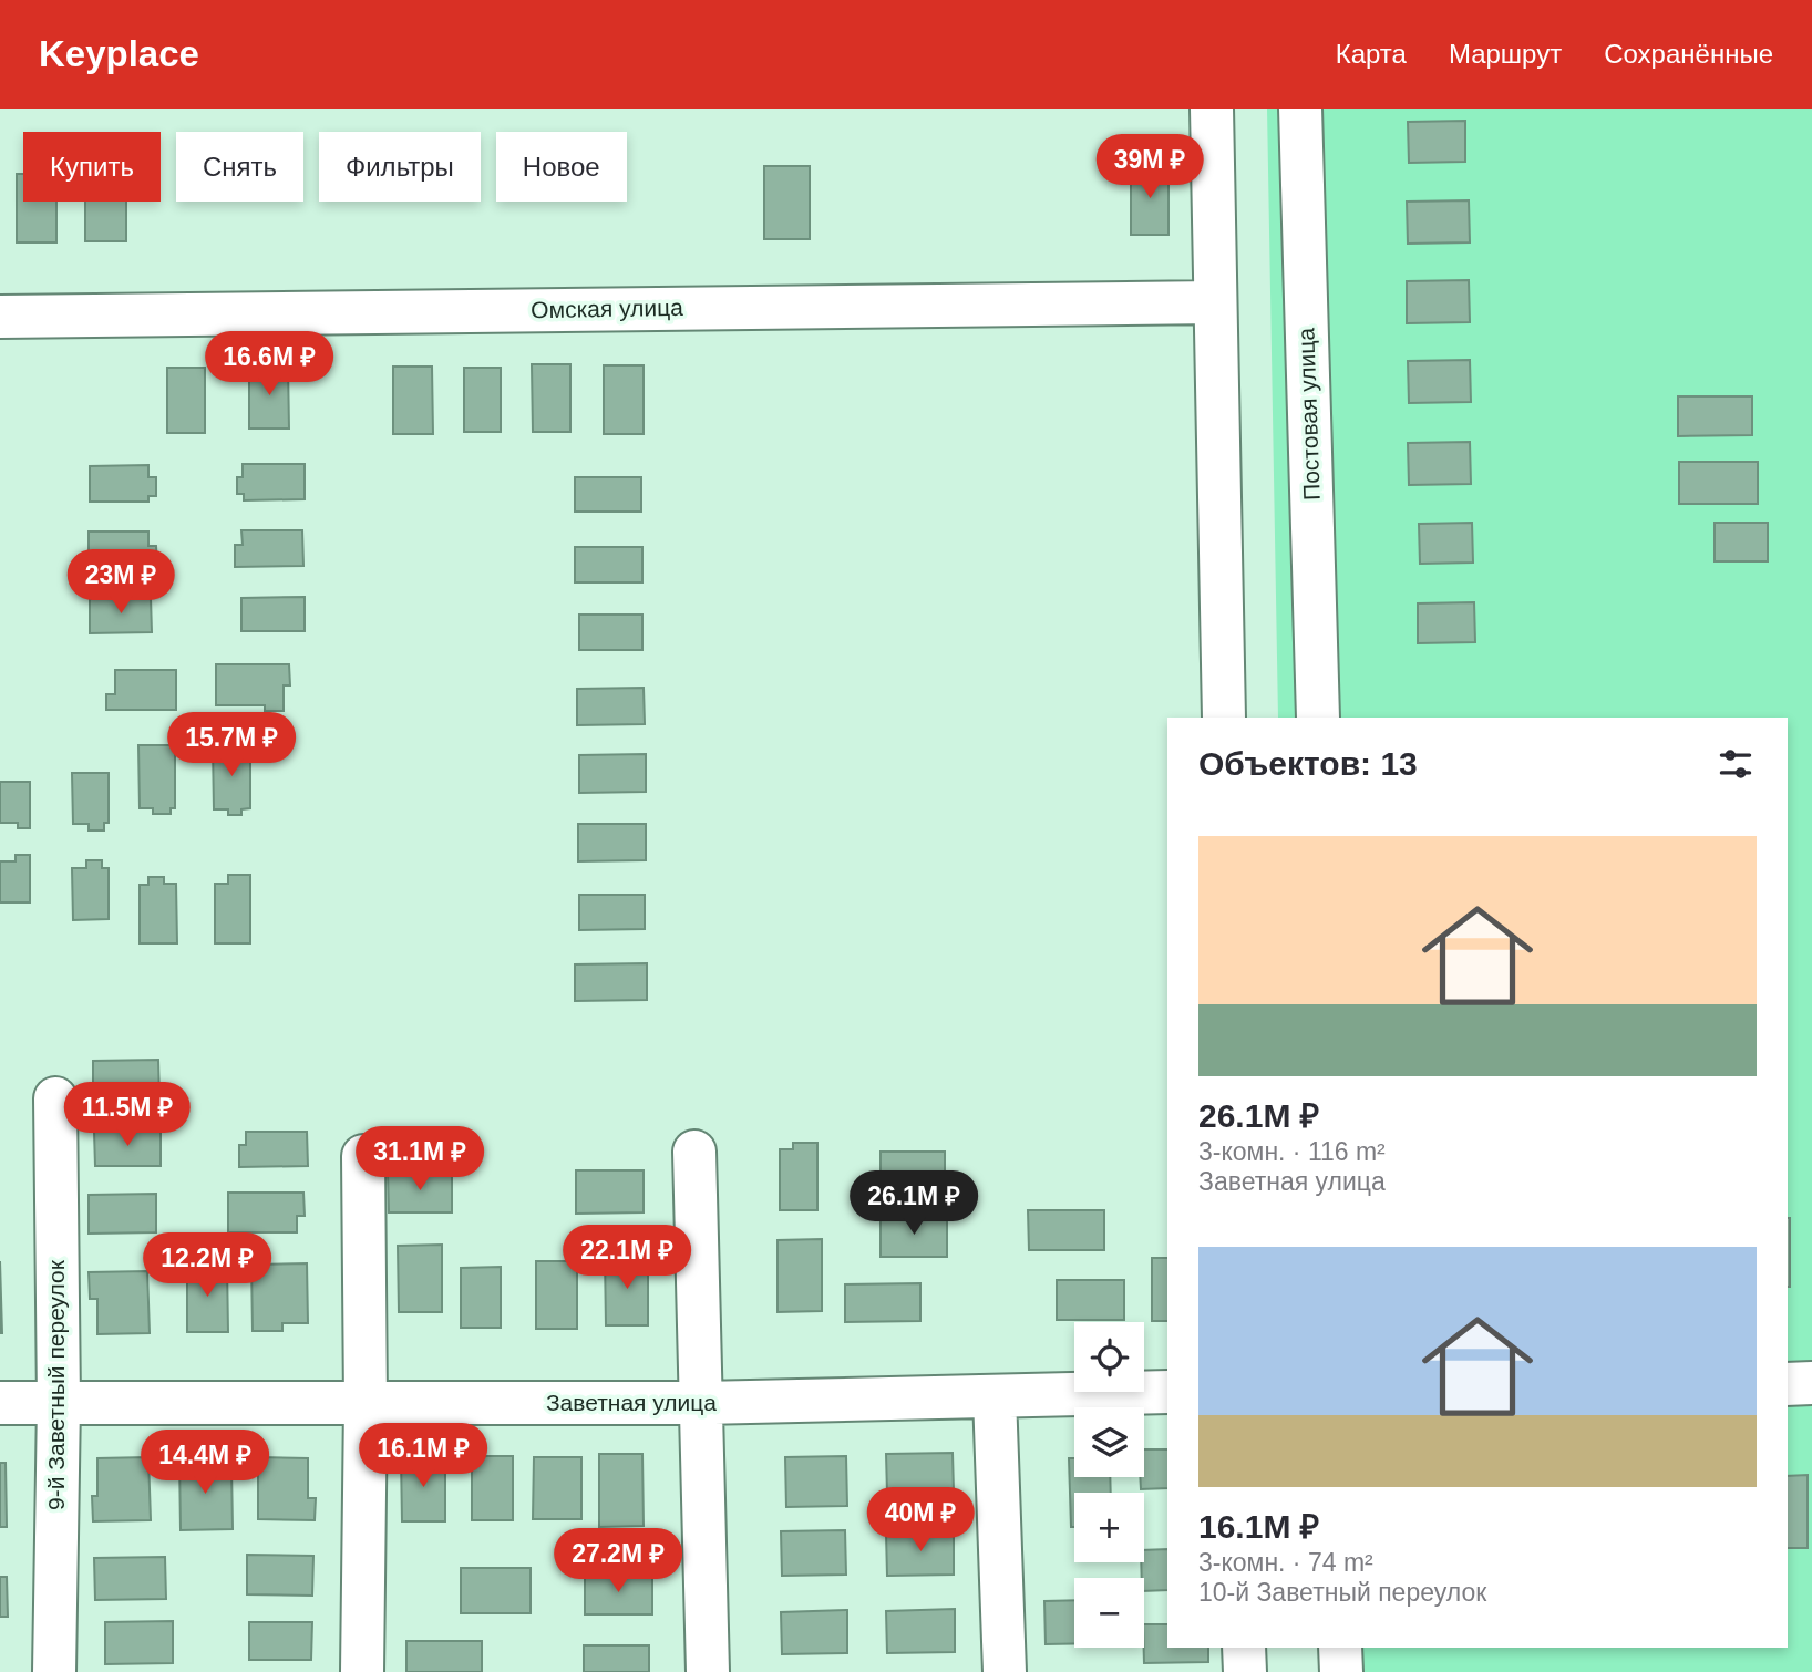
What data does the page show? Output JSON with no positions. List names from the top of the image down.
{
  "streets": {
    "street": [
      "Омская улица",
      "Постовая улица",
      "9-й Заветный переулок",
      "Заветная улица"
    ]
  },
  "crossings": [
    ["9-й Заветный переулок", "Заветная улица"]
  ],
  "page": {
    "header": "Keyplace",
    "nav": ["Карта", "Маршрут", "Сохранённые"],
    "chip": [
      "Купить",
      "Снять",
      "Фильтры",
      "Новое"
    ],
    "price": [
      "39M ₽",
      "16.6M ₽",
      "23M ₽",
      "15.7M ₽",
      "11.5M ₽",
      "31.1M ₽",
      "26.1M ₽",
      "22.1M ₽",
      "12.2M ₽",
      "16.1M ₽",
      "14.4M ₽",
      "40M ₽",
      "27.2M ₽"
    ],
    "heading": "Объектов: 13",
    "list": [
      {
        "name": "26.1M ₽",
        "note": "3-комн. · 116 m² · Заветная улица"
      },
      {
        "name": "16.1M ₽",
        "note": "3-комн. · 74 m² · 10-й Заветный переулок"
      }
    ],
    "map_buttons": ["+", "−"]
  }
}
